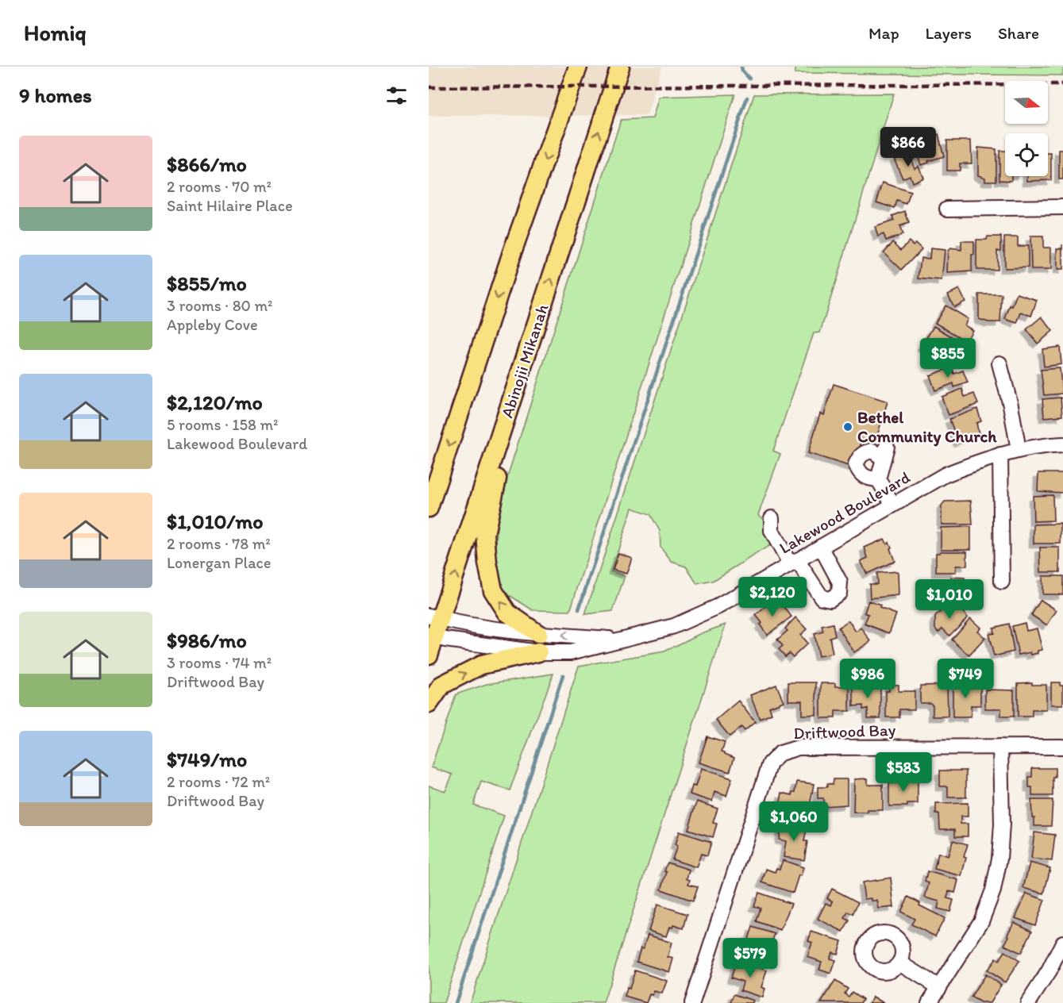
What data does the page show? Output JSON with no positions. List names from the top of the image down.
{
  "streets": {
    "main road": ["Abinojii Mikanah"],
    "street": ["Lakewood Boulevard", "Driftwood Bay"]
  },
  "crossings": [
    ["Abinojii Mikanah", "Lakewood Boulevard"]
  ],
  "places": ["Bethel Community Church"],
  "north": "right",
  "page": {
    "header": "Homiq",
    "nav": ["Map", "Layers", "Share"],
    "heading": "9 homes",
    "list": [
      {
        "name": "$866/mo",
        "note": "2 rooms · 70 m² · Saint Hilaire Place"
      },
      {
        "name": "$855/mo",
        "note": "3 rooms · 80 m² · Appleby Cove"
      },
      {
        "name": "$2,120/mo",
        "note": "5 rooms · 158 m² · Lakewood Boulevard"
      },
      {
        "name": "$1,010/mo",
        "note": "2 rooms · 78 m² · Lonergan Place"
      },
      {
        "name": "$986/mo",
        "note": "3 rooms · 74 m² · Driftwood Bay"
      },
      {
        "name": "$749/mo",
        "note": "2 rooms · 72 m² · Driftwood Bay"
      }
    ],
    "price": [
      "$866",
      "$855",
      "$2,120",
      "$1,010",
      "$986",
      "$749",
      "$583",
      "$1,060",
      "$579"
    ]
  }
}
